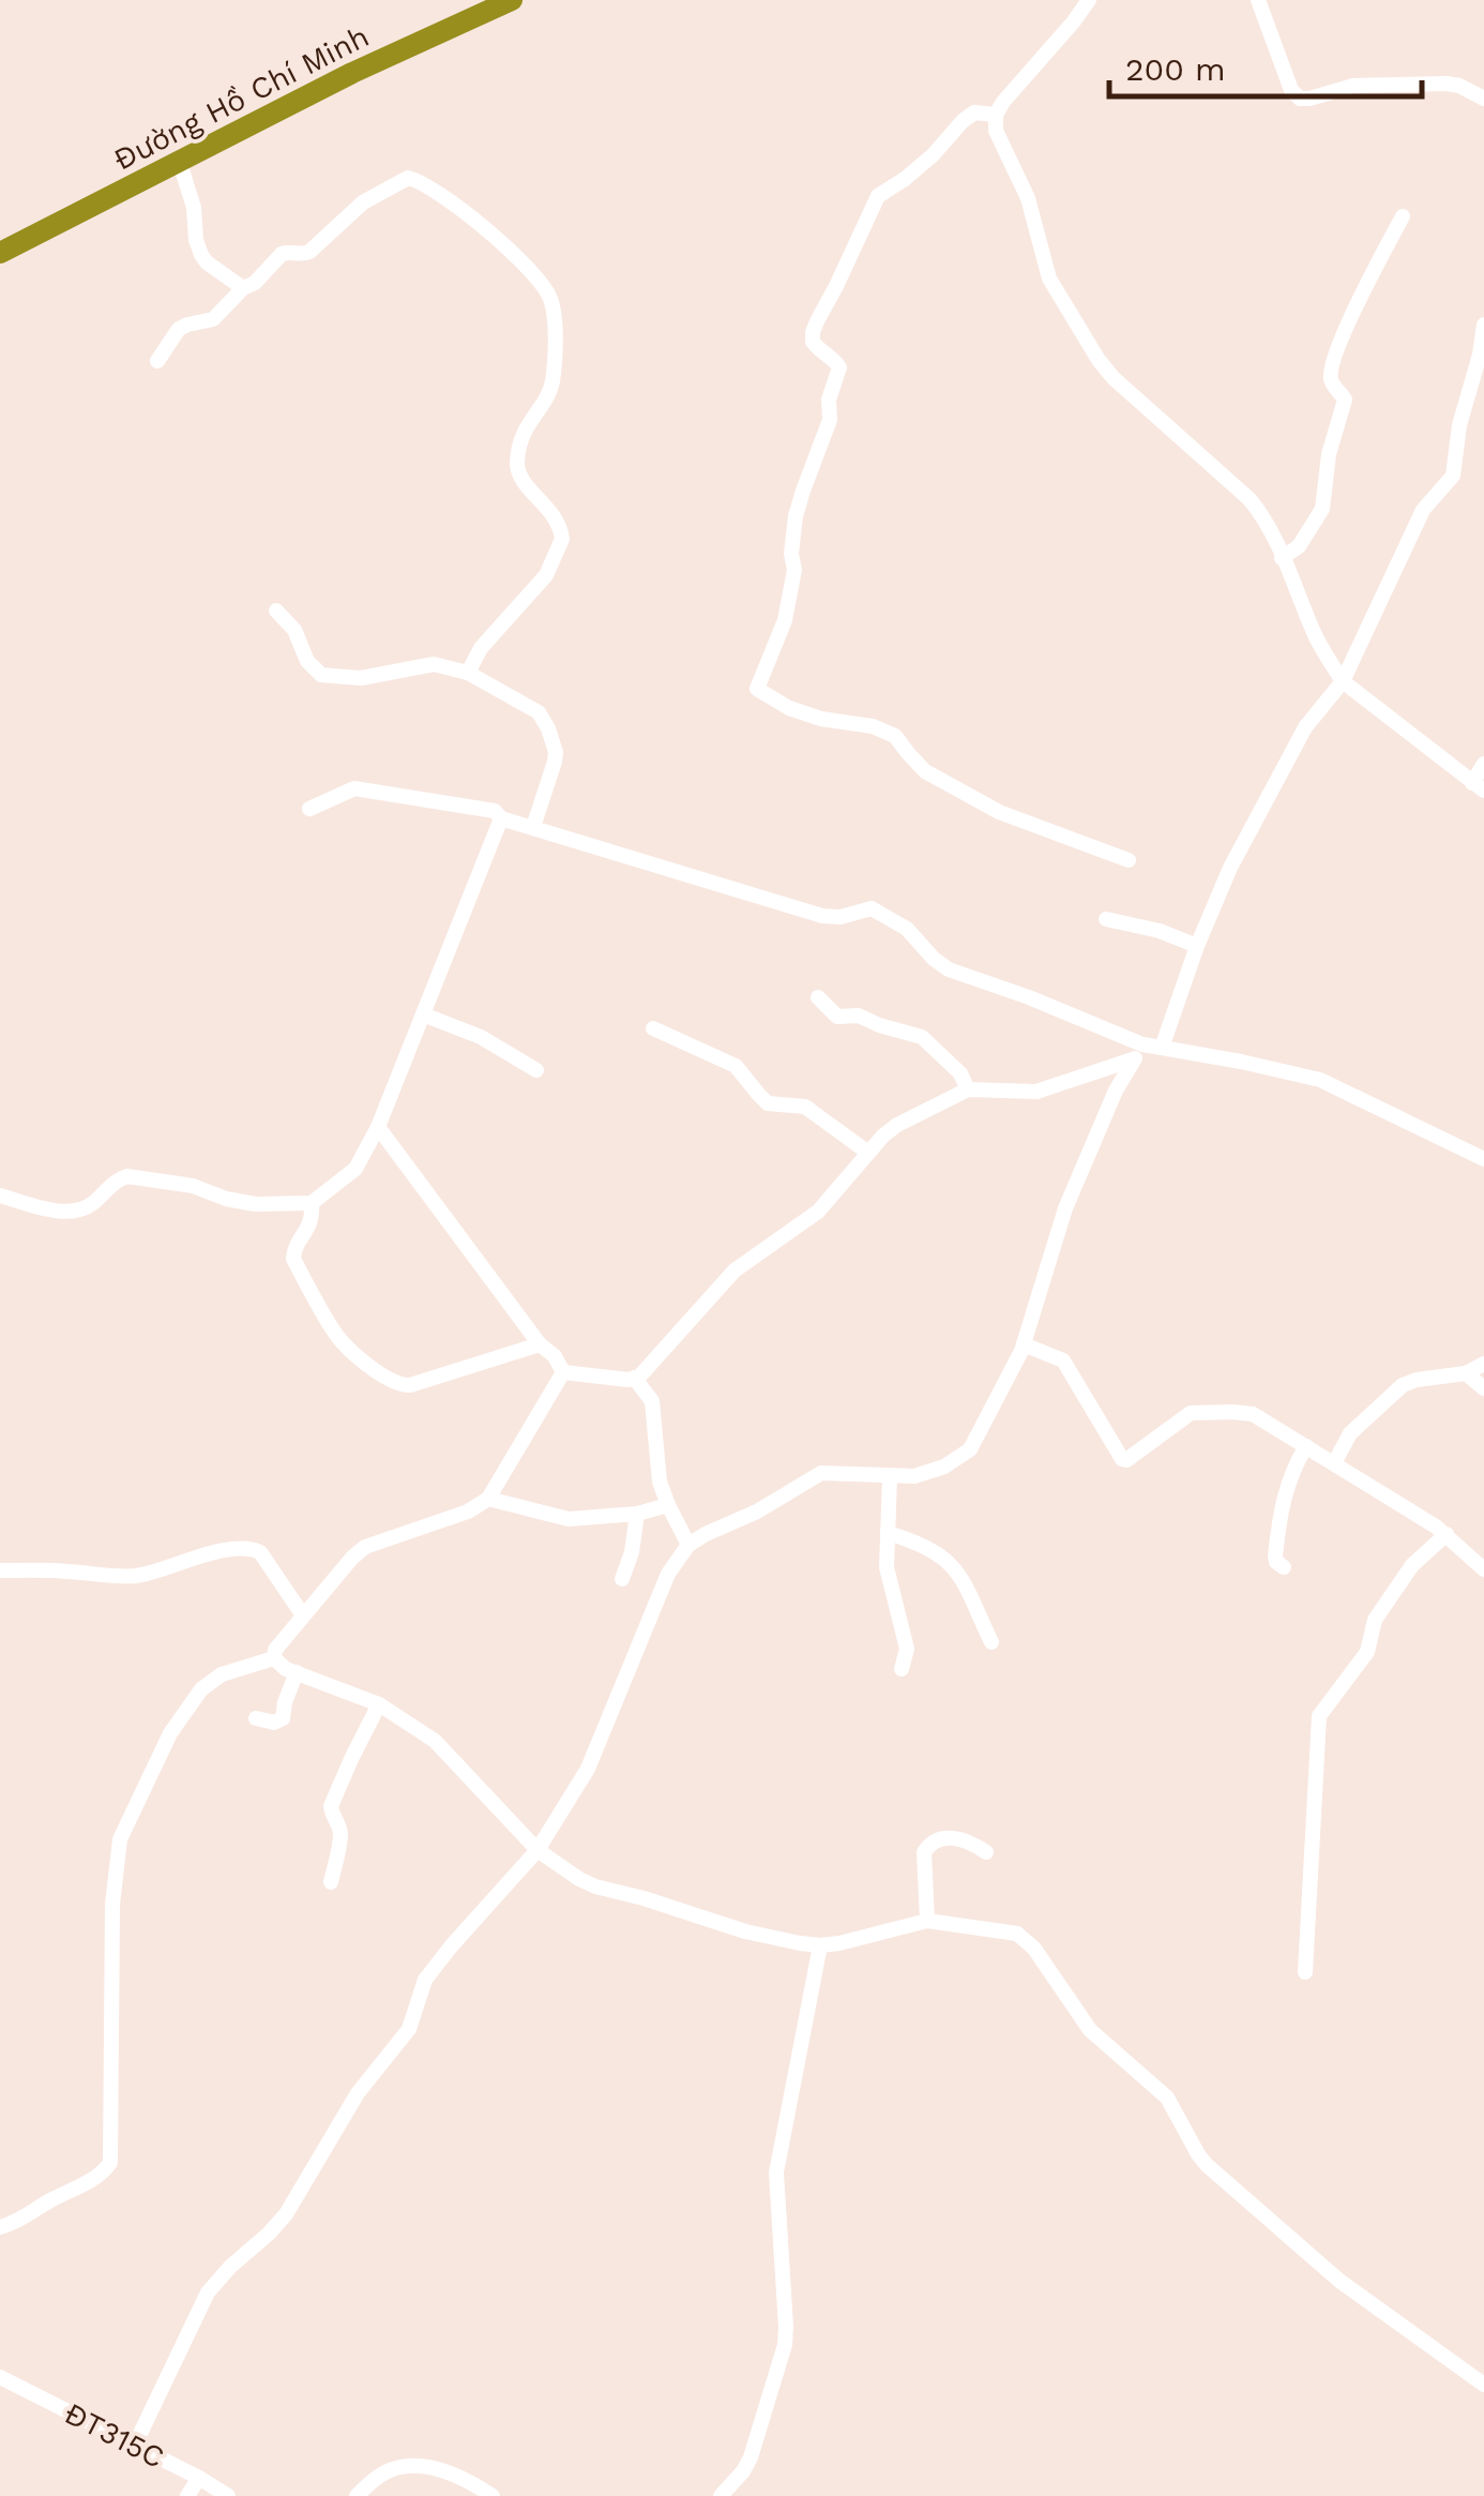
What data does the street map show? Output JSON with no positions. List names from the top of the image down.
{
  "streets": {
    "highway": ["Đường Hồ Chí Minh"],
    "street": ["ĐT315C"]
  },
  "scale_bar": "200 m"
}
